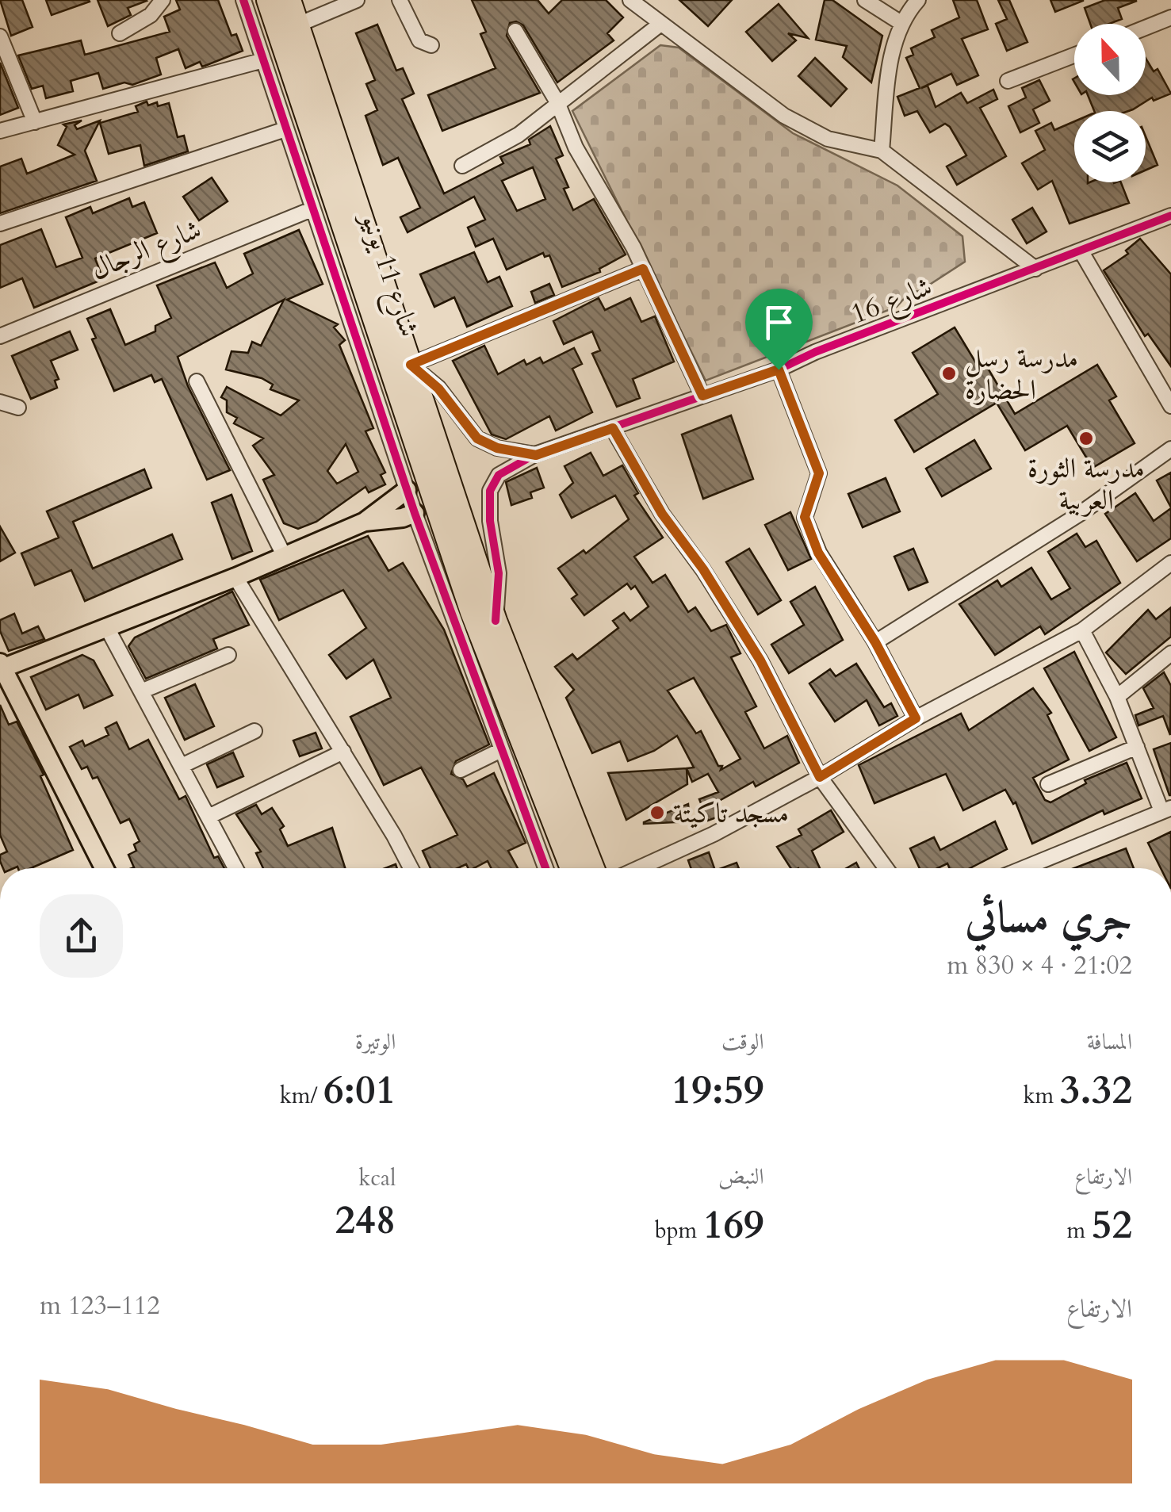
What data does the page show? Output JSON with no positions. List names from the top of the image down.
{
  "streets": {
    "highway": ["شارع 11 يونيو"],
    "street": ["شارع الرجال", "شارع 16"]
  },
  "crossings": [
    ["شارع 11 يونيو", "شارع 16"]
  ],
  "places": ["مدرسة رسل الحضارة", "مدرسة الثورة العربية", "مسجد تاكيتة"],
  "north": "top",
  "page": {
    "heading": ["جري مسائي", "21:02 · 4 × 830 m"],
    "stats": [
      ["المسافة", "3.32 km"],
      ["الوقت", "19:59"],
      ["الوتيرة", "6:01 /km"],
      ["الارتفاع", "52 m"],
      ["النبض", "169 bpm"],
      ["kcal", "248"]
    ],
    "chart": ["الارتفاع", "112–123 m"]
  }
}
